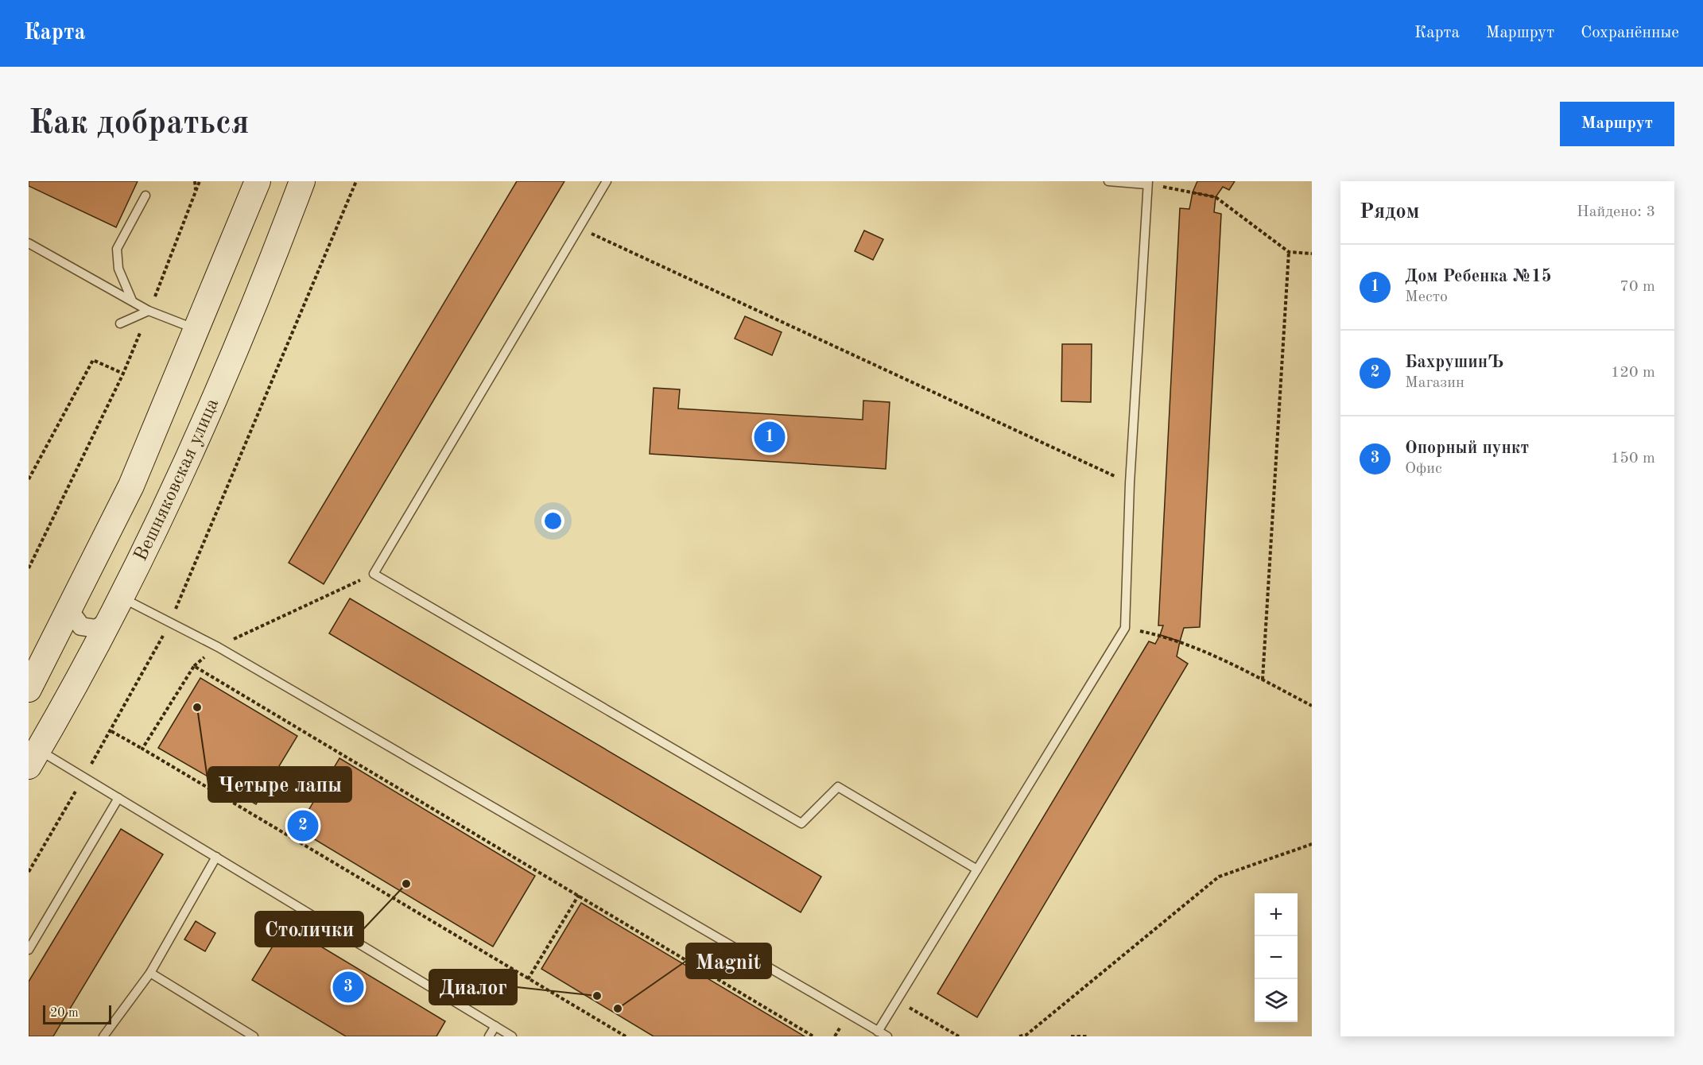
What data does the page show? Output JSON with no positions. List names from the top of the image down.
{
  "streets": {
    "main road": ["Вешняковская улица"]
  },
  "places": [
    "Четыре лапы",
    "Столички",
    "Диалог",
    "Magnit"
  ],
  "scale_bar": "20 m",
  "page": {
    "header": "Карта",
    "nav": ["Карта", "Маршрут", "Сохранённые"],
    "buttons": "Маршрут",
    "title": "Как добраться",
    "heading": ["Рядом", "Найдено: 3"],
    "list": [
      {
        "mark": "1",
        "name": "Дом Ребенка №15",
        "note": "Место",
        "value": "70 m"
      },
      {
        "mark": "2",
        "name": "БахрушинЪ",
        "note": "Магазин",
        "value": "120 m"
      },
      {
        "mark": "3",
        "name": "Опорный пункт",
        "note": "Офис",
        "value": "150 m"
      }
    ],
    "pins": ["1", "2", "3"],
    "map_buttons": ["+", "−"],
    "scale": "20 m"
  }
}
